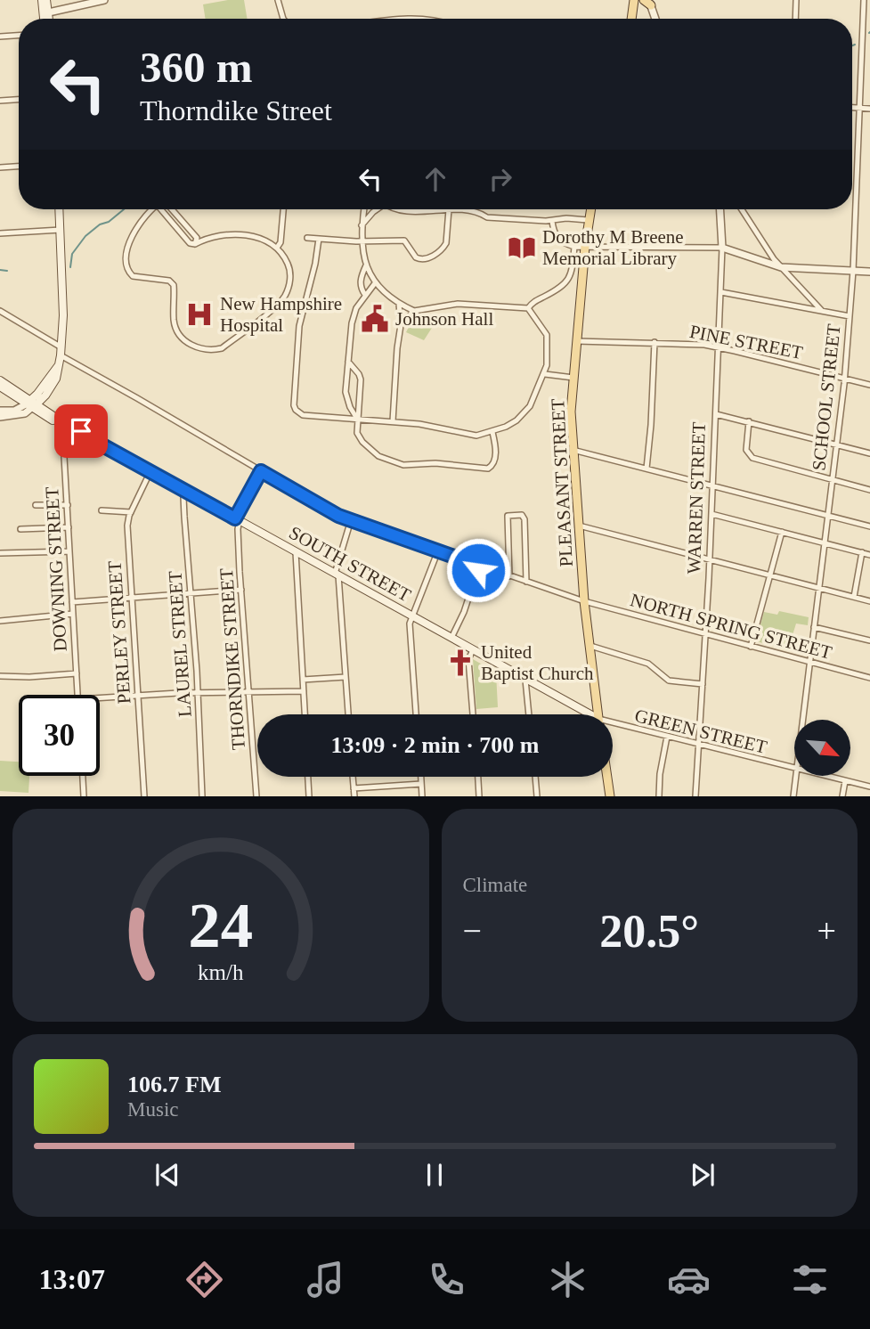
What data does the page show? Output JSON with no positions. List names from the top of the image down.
{
  "streets": {
    "main road": ["PLEASANT STREET", "SOUTH STREET"],
    "street": [
      "PINE STREET",
      "SCHOOL STREET",
      "WARREN STREET",
      "DOWNING STREET",
      "NORTH SPRING STREET",
      "PERLEY STREET",
      "LAUREL STREET",
      "THORNDIKE STREET",
      "GREEN STREET"
    ]
  },
  "crossings": [
    ["PINE STREET", "SCHOOL STREET"],
    ["PINE STREET", "PLEASANT STREET"],
    ["PINE STREET", "WARREN STREET"],
    ["SCHOOL STREET", "NORTH SPRING STREET"],
    ["PLEASANT STREET", "NORTH SPRING STREET"],
    ["WARREN STREET", "NORTH SPRING STREET"],
    ["WARREN STREET", "GREEN STREET"],
    ["SOUTH STREET", "DOWNING STREET"],
    ["SOUTH STREET", "PERLEY STREET"],
    ["SOUTH STREET", "LAUREL STREET"],
    ["SOUTH STREET", "THORNDIKE STREET"],
    ["NORTH SPRING STREET", "THORNDIKE STREET"]
  ],
  "places": {
    "library": ["Dorothy M Breene Memorial Library"],
    "hospital": ["New Hampshire Hospital"],
    "public building": ["Johnson Hall"],
    "church": ["United Baptist Church"]
  },
  "north": "bottom right",
  "page": {
    "turn": ["360 m", "Thorndike Street"],
    "limit": "30",
    "trip": "13:09 · 2 min · 700 m",
    "tile": "Climate",
    "heat": ["−", "20.5°", "+"],
    "song": ["106.7 FM", "Music"],
    "tabs": "13:07",
    "gauge": ["24", "km/h"]
  }
}
